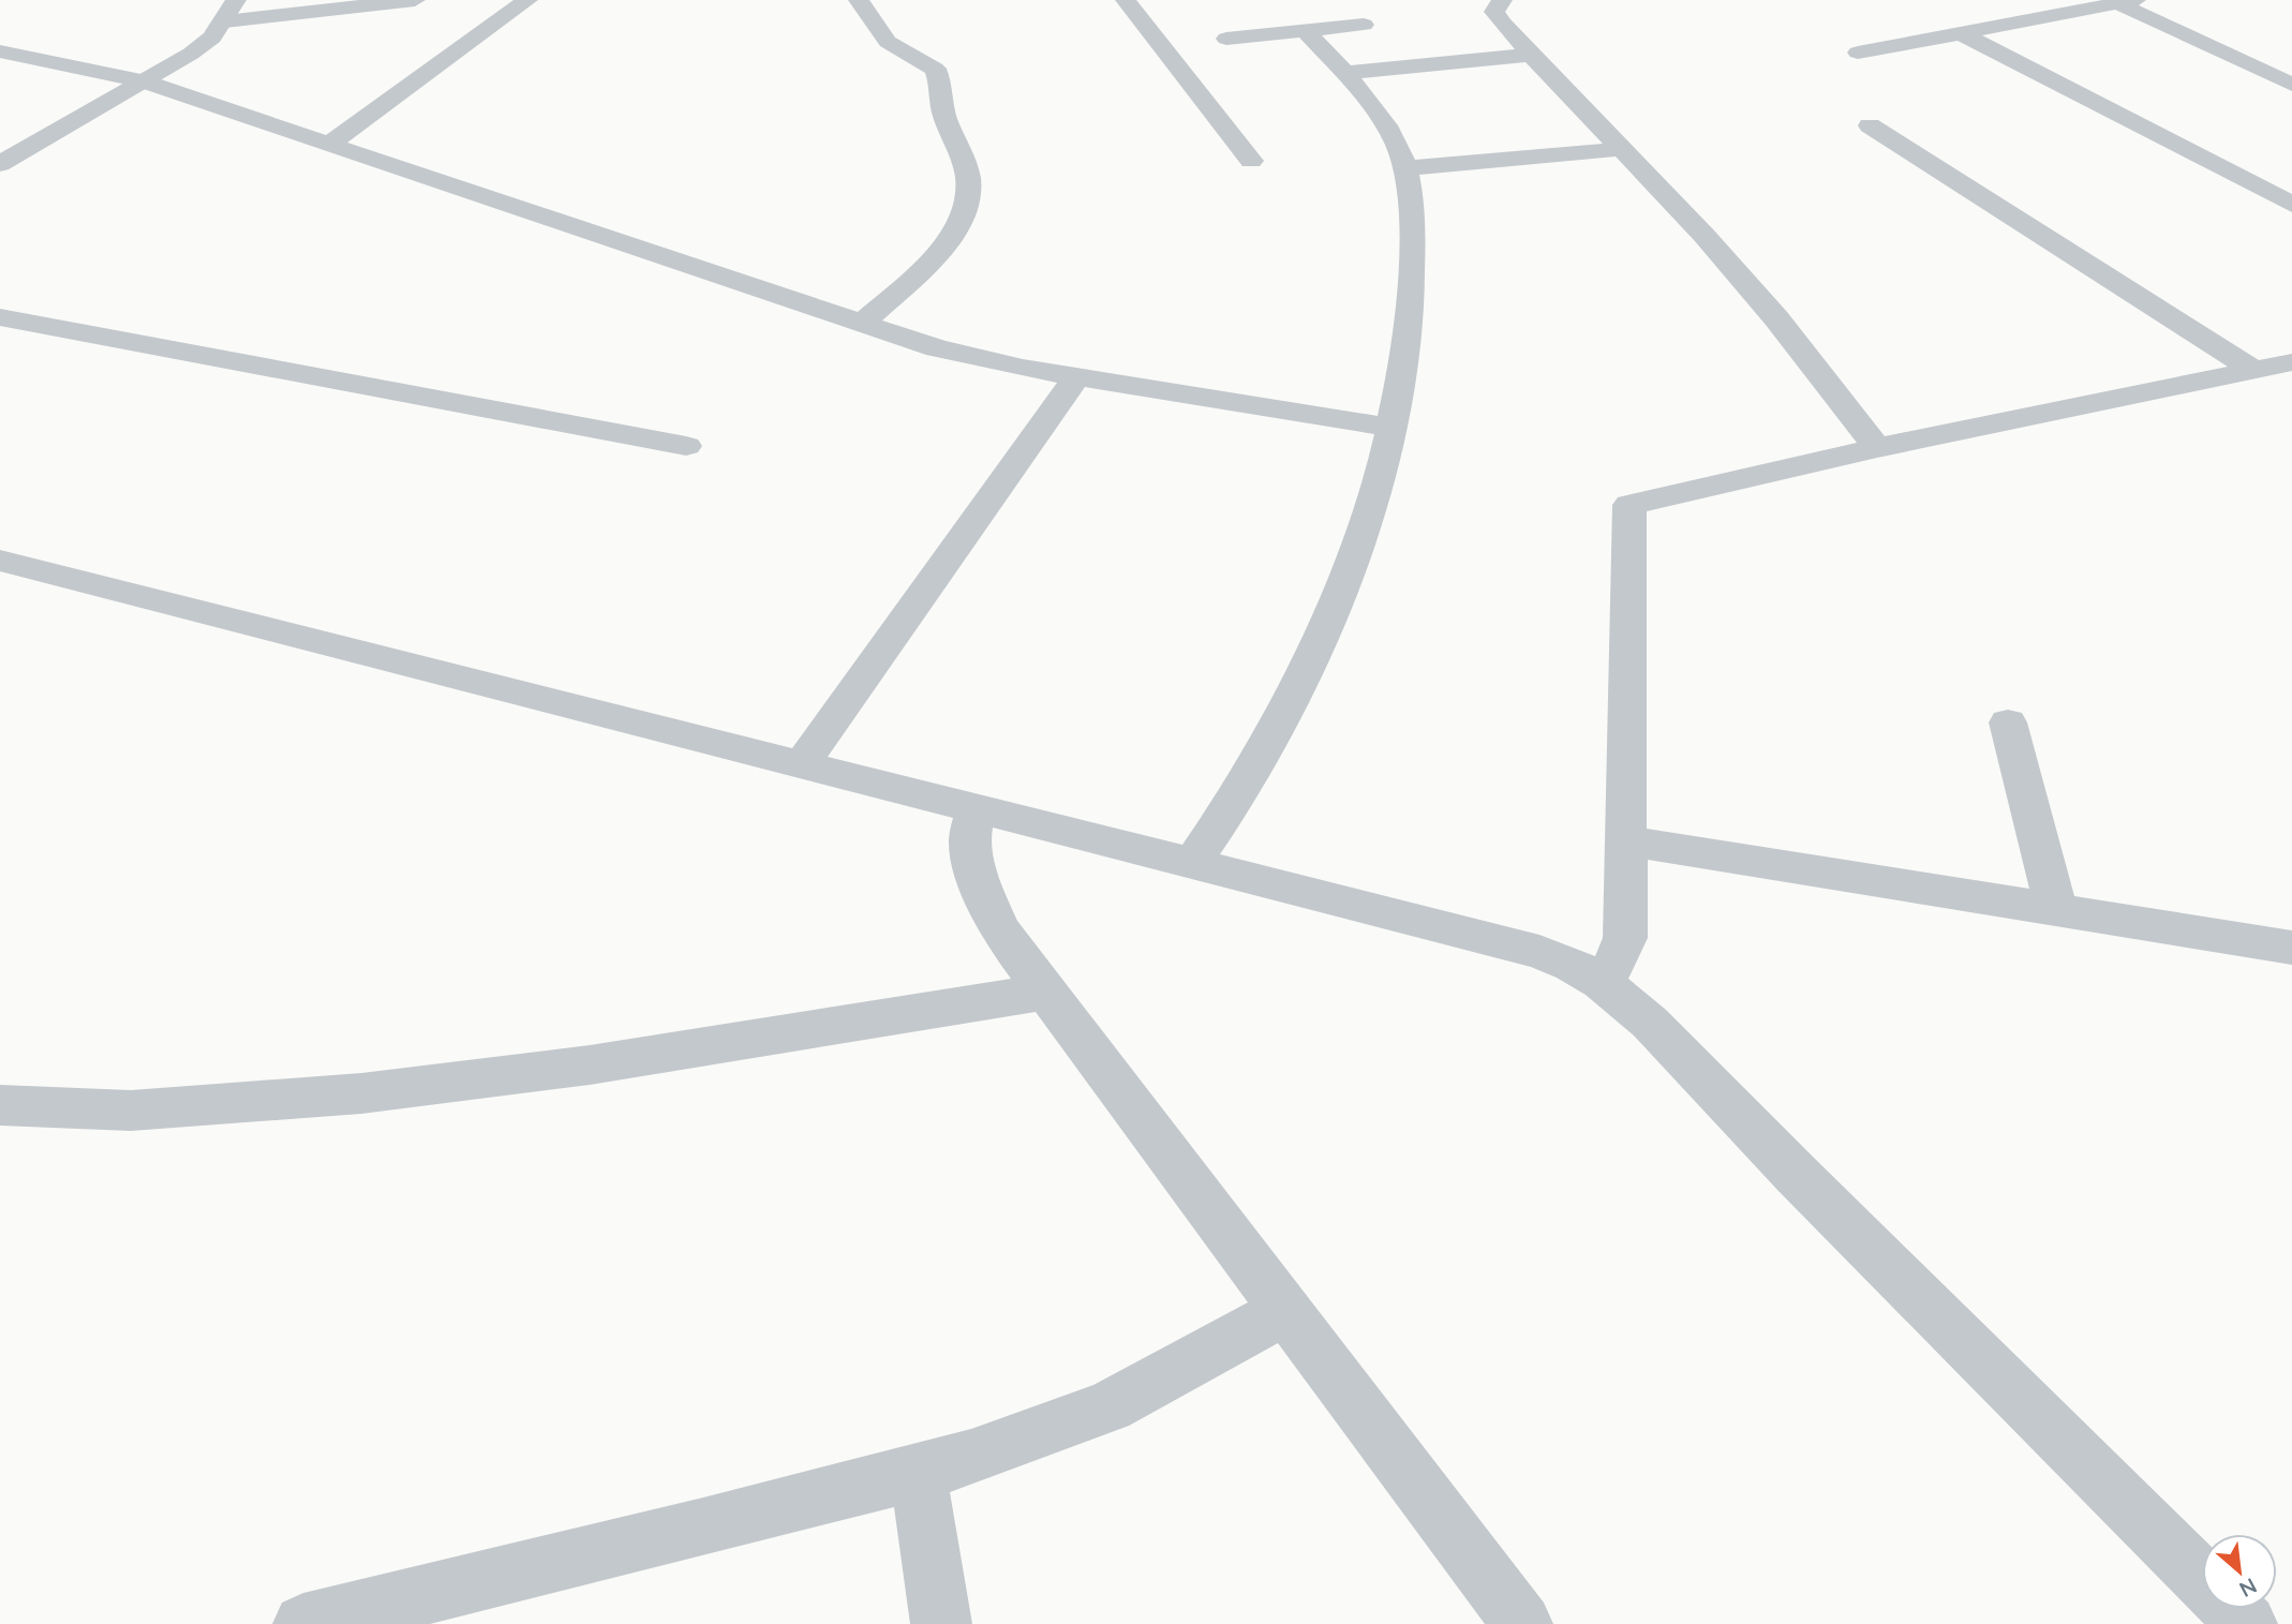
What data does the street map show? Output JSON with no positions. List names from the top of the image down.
{
  "north": "bottom right"
}
